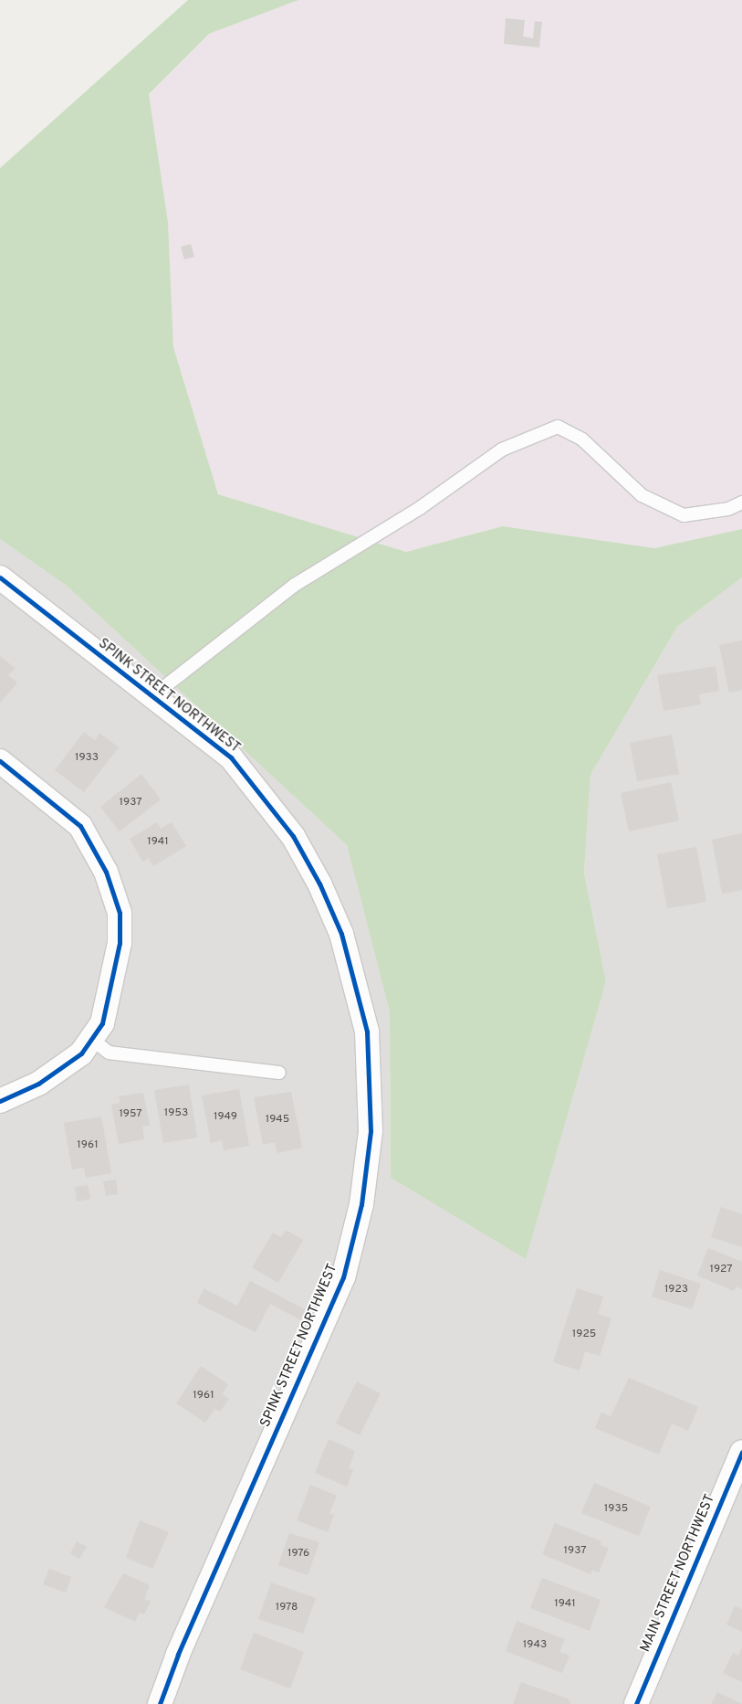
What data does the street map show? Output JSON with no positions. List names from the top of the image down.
{
  "streets": {
    "street": ["SPINK STREET NORTHWEST", "MAIN STREET NORTHWEST"]
  },
  "house_numbers": [
    "1933",
    "1937",
    "1941",
    "1953",
    "1957",
    "1949",
    "1945",
    "1961",
    "1927",
    "1923",
    "1925",
    "1961",
    "1935",
    "1937",
    "1976",
    "1941",
    "1978",
    "1943"
  ]
}
